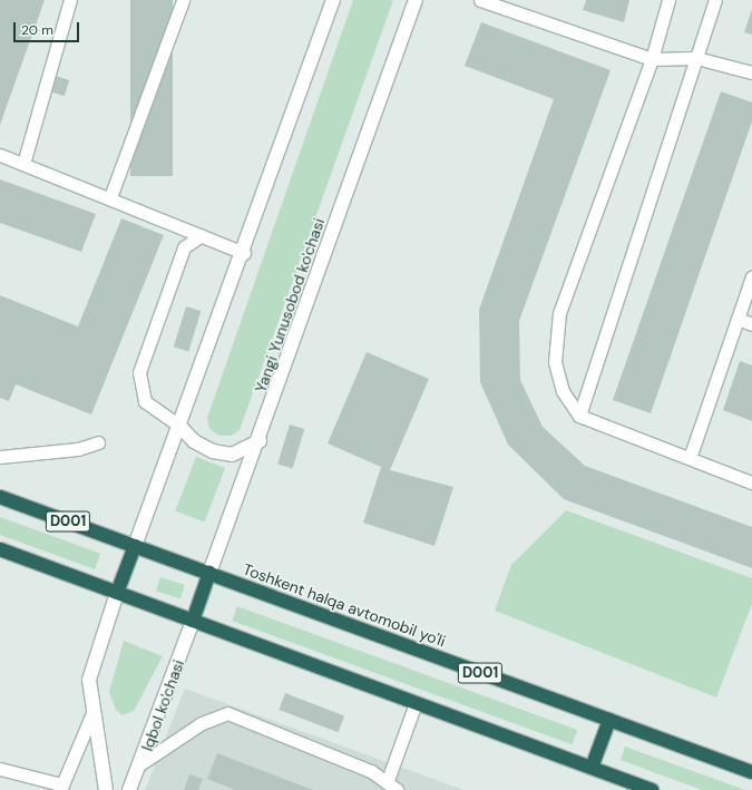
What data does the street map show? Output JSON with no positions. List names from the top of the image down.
{
  "streets": {
    "highway": ["Yangi Yunusobod ko'chasi", "D001", "Toshkent halqa avtomobil yo'li"],
    "main road": ["Iqbol ko'chasi"]
  },
  "crossings": [
    ["Yangi Yunusobod ko'chasi", "Toshkent halqa avtomobil yo'li"],
    ["Yangi Yunusobod ko'chasi", "Iqbol ko'chasi"]
  ],
  "scale_bar": "20 m"
}
